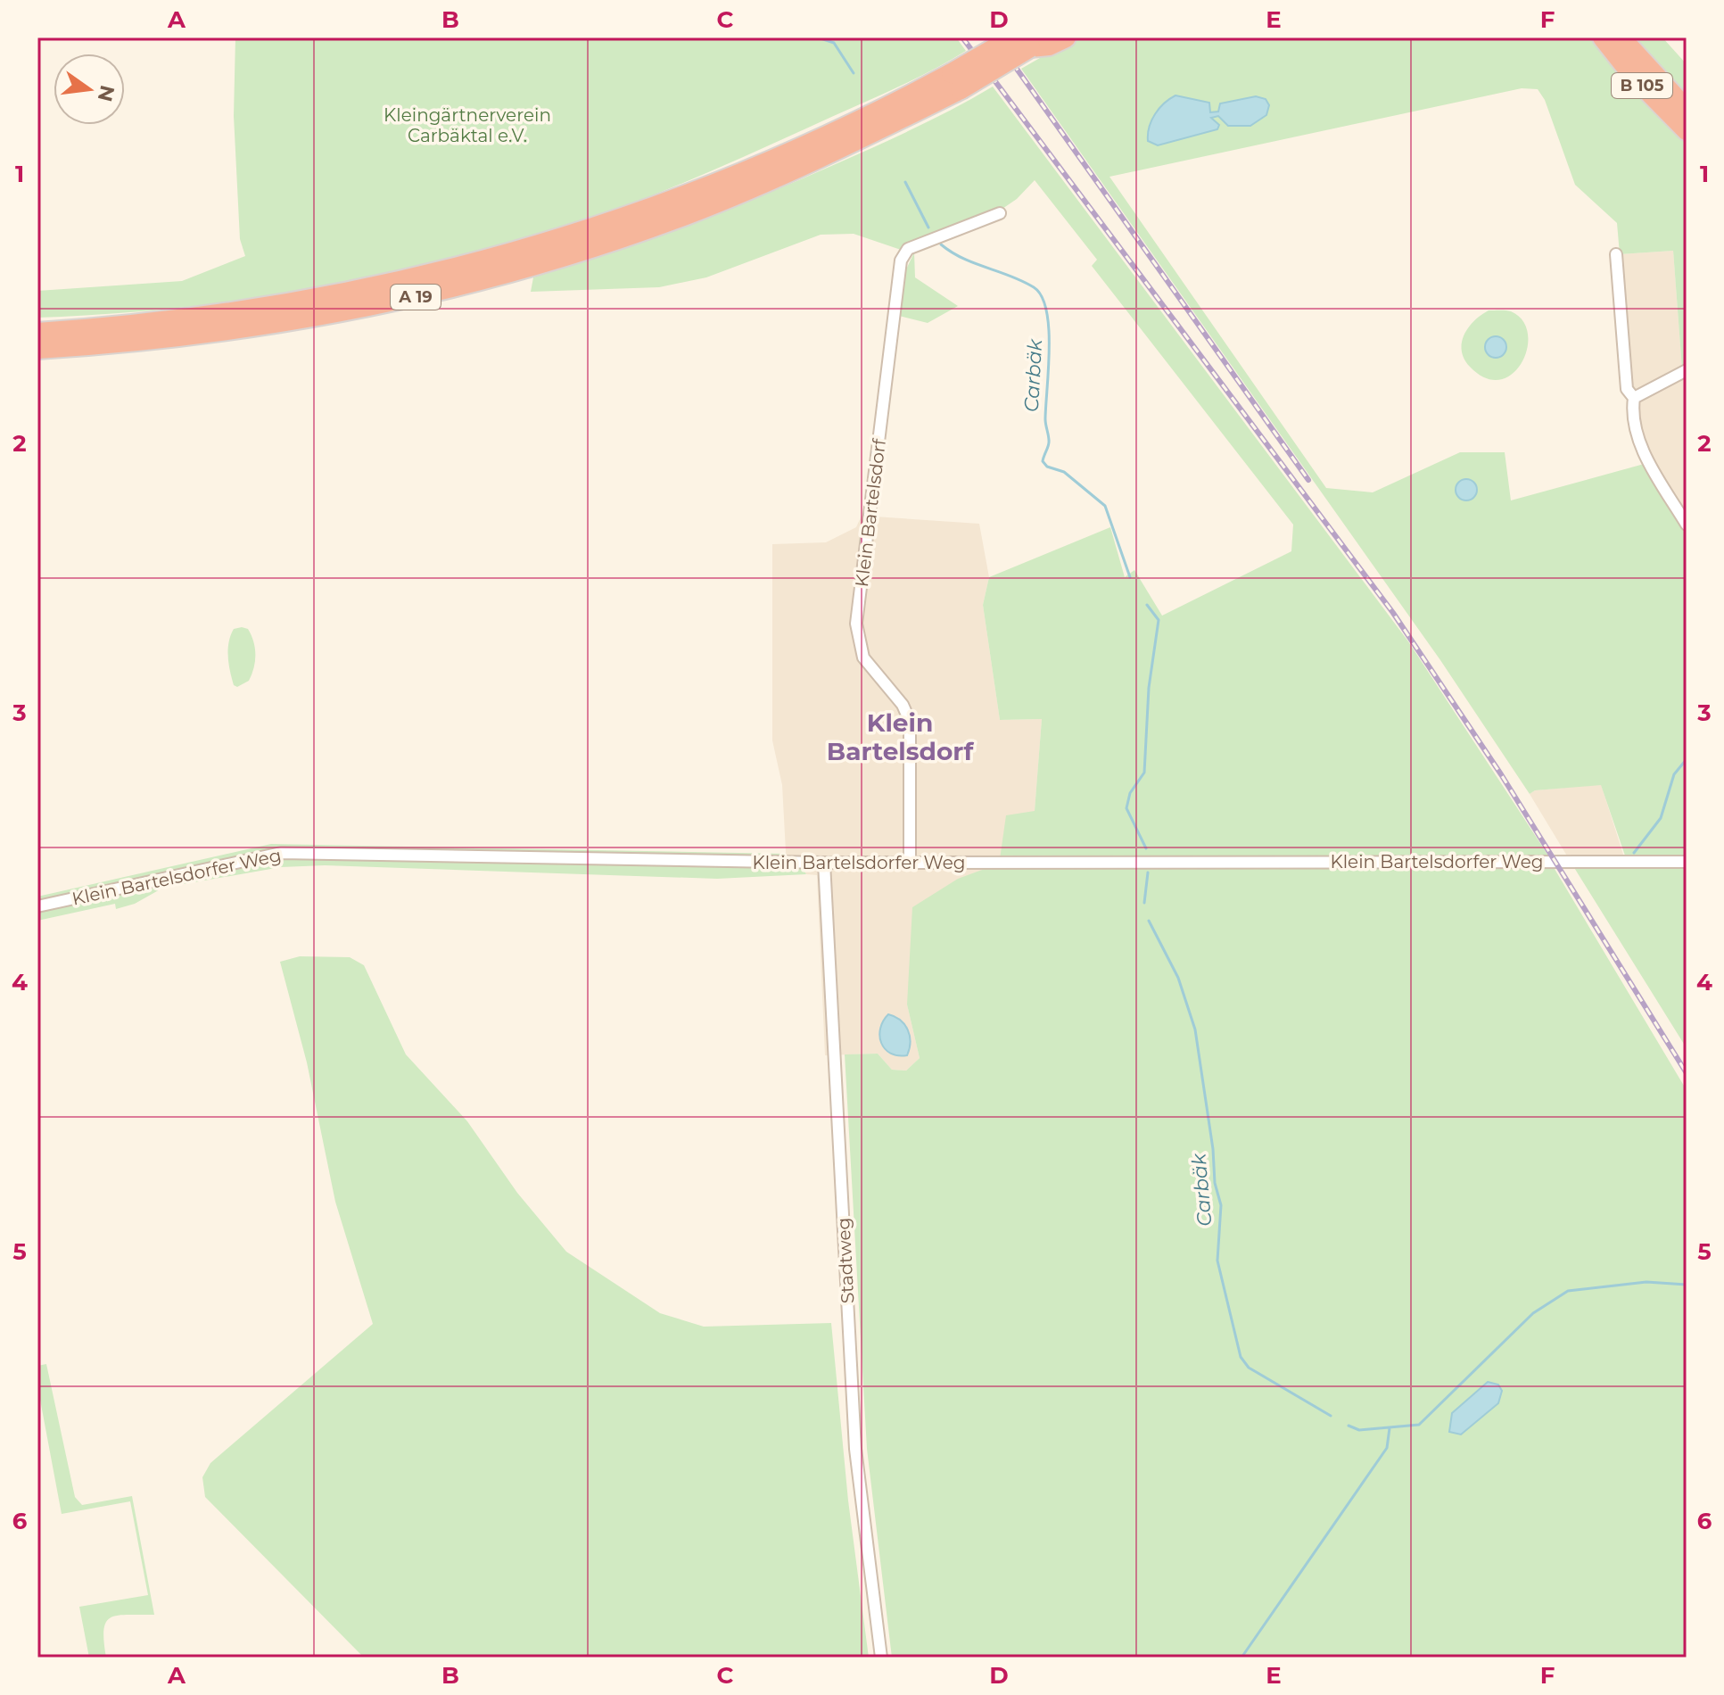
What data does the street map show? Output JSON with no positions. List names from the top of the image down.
{
  "streets": {
    "highway": ["B 105", "A 19"],
    "street": ["Klein Bartelsdorf", "Klein Bartelsdorfer Weg", "Stadtweg"]
  },
  "crossings": [
    ["Klein Bartelsdorf", "Klein Bartelsdorfer Weg"],
    ["Klein Bartelsdorfer Weg", "Stadtweg"]
  ],
  "districts": ["Klein Bartelsdorf"],
  "water": ["Carbäk"],
  "parks": ["Kleingärtnerverein Carbäktal e.V."],
  "north": "right",
  "grid": {
    "columns": [
      "A",
      "B",
      "C",
      "D",
      "E",
      "F"
    ],
    "rows": [
      "1",
      "2",
      "3",
      "4",
      "5",
      "6"
    ]
  }
}
